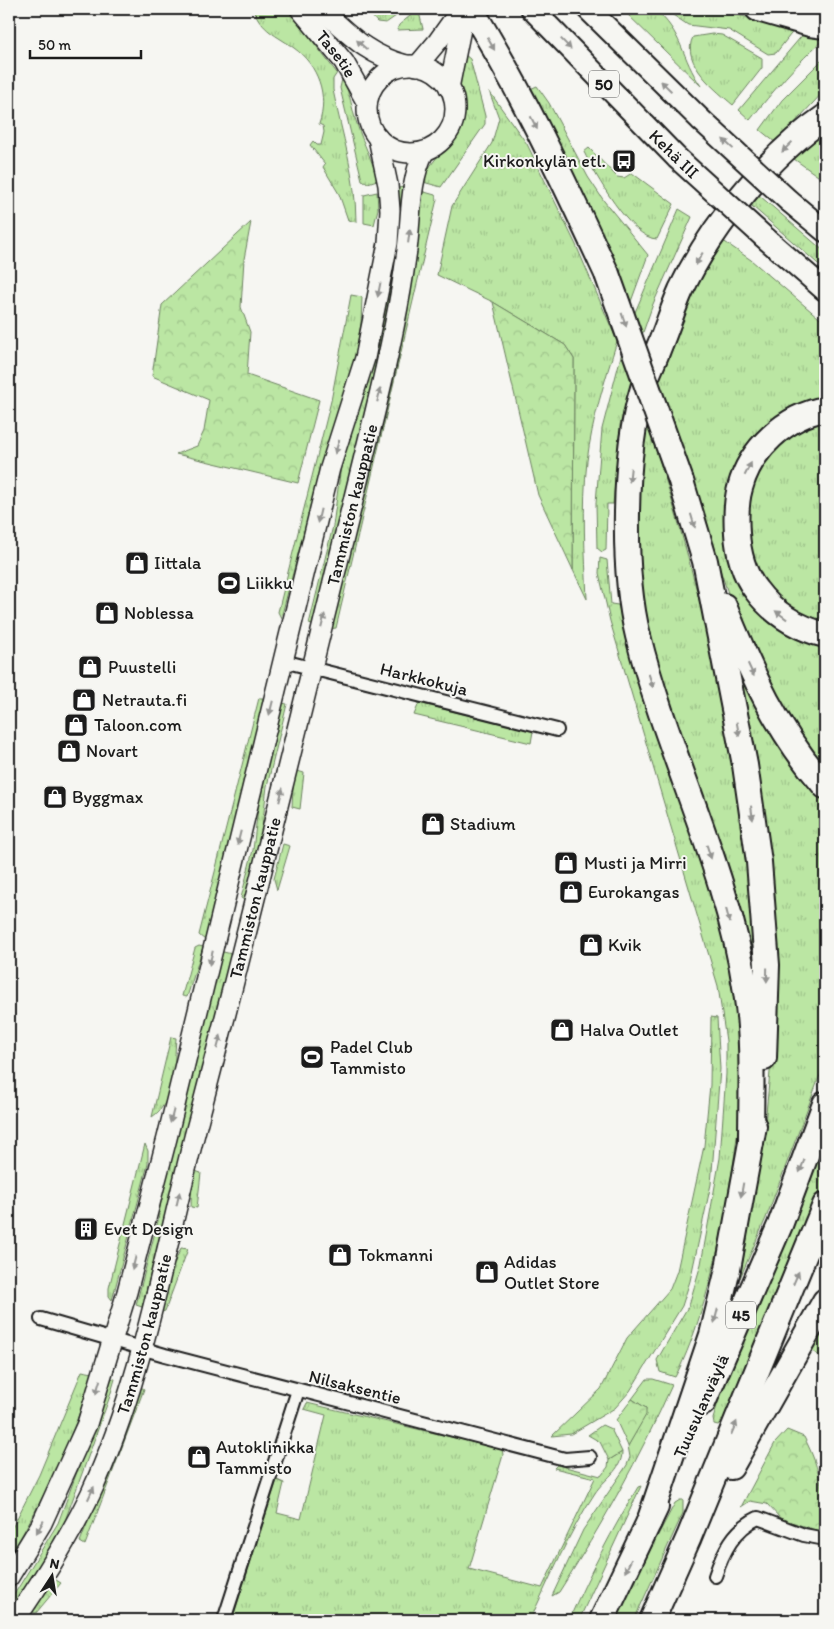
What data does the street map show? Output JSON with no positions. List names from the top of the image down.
{
  "streets": {
    "highway": [
      "50",
      "Kehä III",
      "45",
      "Tuusulanväylä"
    ],
    "main road": ["Tasetie", "Tammiston kauppatie"],
    "street": ["Harkkokuja", "Nilsaksentie"]
  },
  "crossings": [
    ["Tasetie", "Tammiston kauppatie"],
    ["Tammiston kauppatie", "Harkkokuja"],
    ["Tammiston kauppatie", "Nilsaksentie"]
  ],
  "places": {
    "bus stop": ["Kirkonkylän etl."],
    "shop": [
      "Iittala",
      "Noblessa",
      "Puustelli",
      "Netrauta.fi",
      "Taloon.com",
      "Novart",
      "Byggmax",
      "Stadium",
      "Musti ja Mirri",
      "Eurokangas",
      "Kvik",
      "Halva Outlet",
      "Tokmanni",
      "Adidas Outlet Store",
      "Autoklinikka Tammisto"
    ],
    "sports": ["Liikku", "Padel Club Tammisto"],
    "building": ["Evet Design"]
  },
  "scale_bar": "50 m",
  "north": "top"
}
